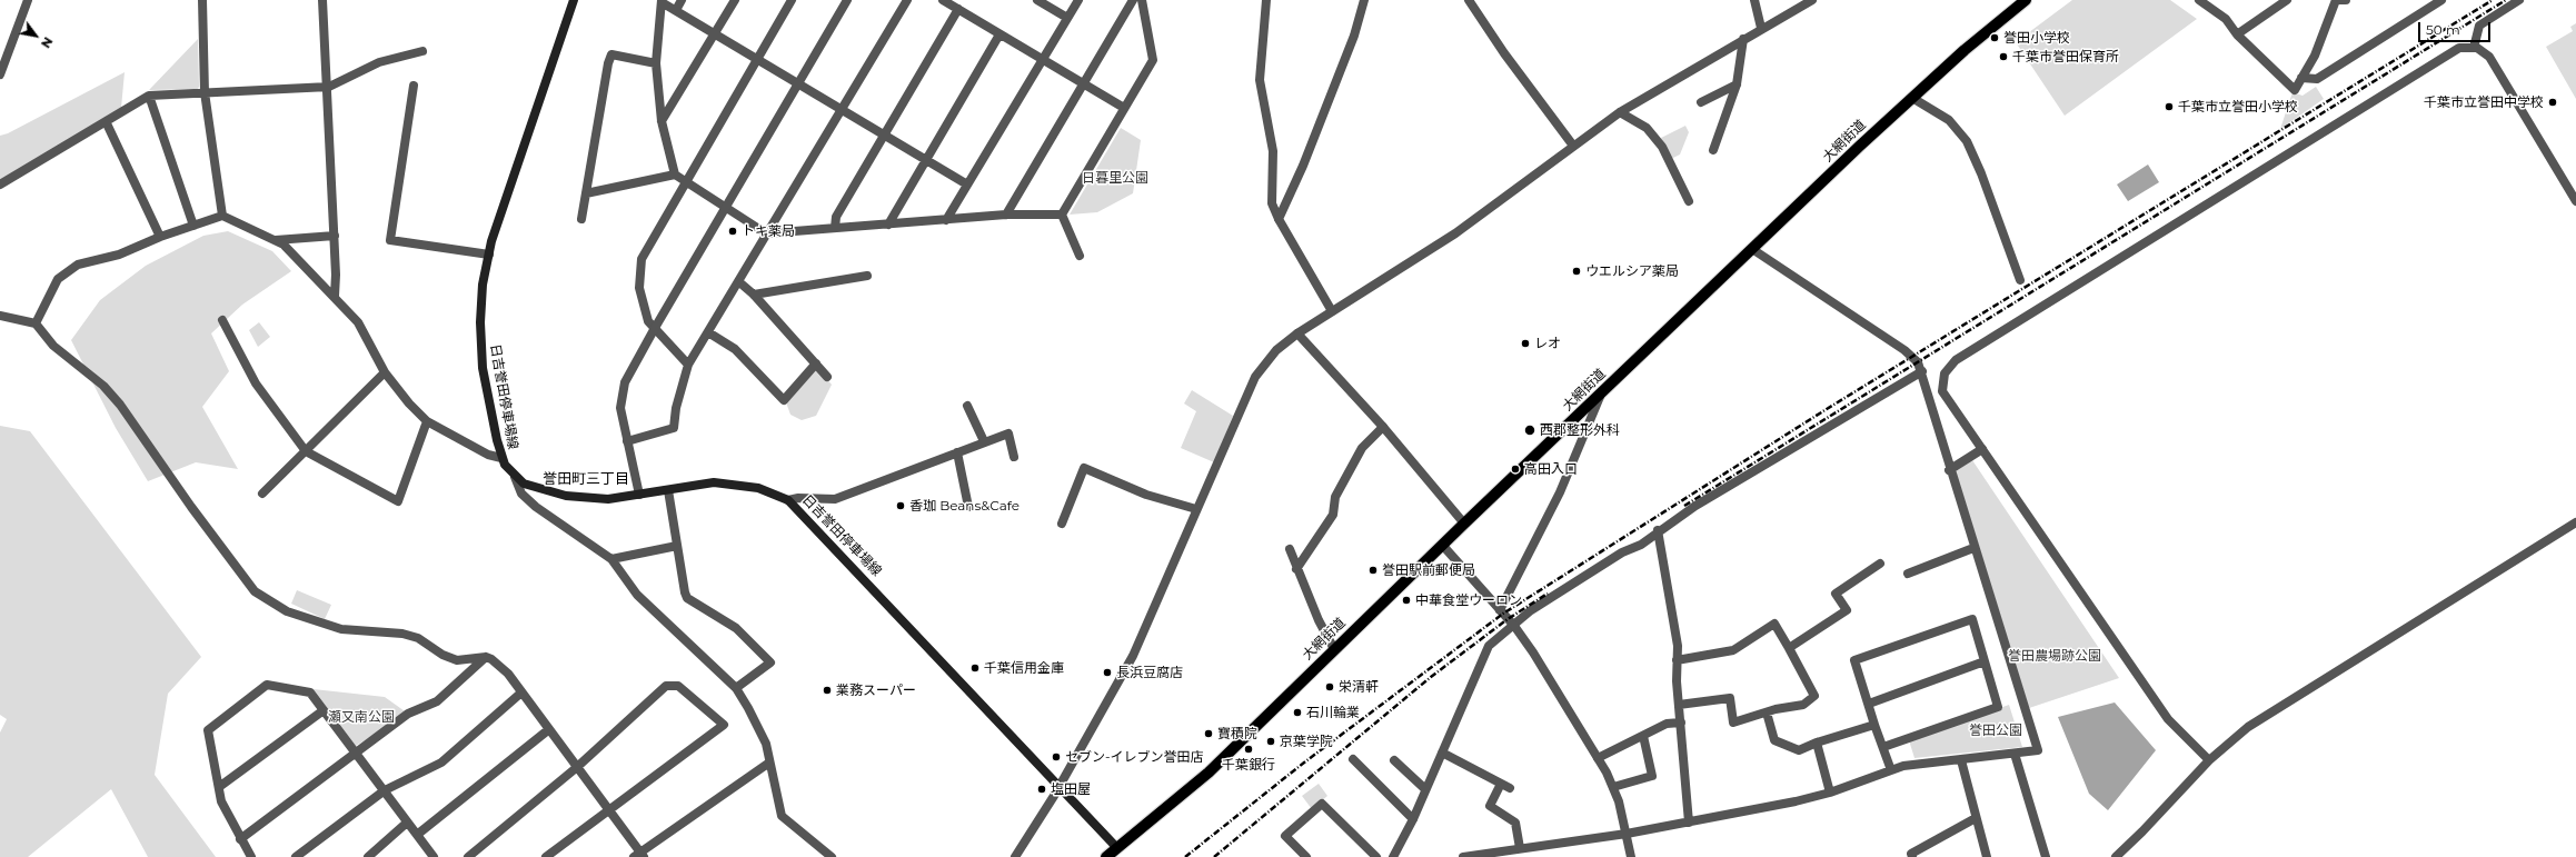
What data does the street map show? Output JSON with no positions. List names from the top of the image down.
{
  "streets": {
    "main road": ["大網街道", "日吉誉田停車場線"]
  },
  "crossings": [
    ["大網街道", "日吉誉田停車場線"]
  ],
  "districts": ["誉田町三丁目"],
  "parks": [
    "日暮里公園",
    "誉田農場跡公園",
    "瀬又南公園",
    "誉田公園"
  ],
  "places": [
    "誉田小学校",
    "千葉市誉田保育所",
    "千葉市立誉田中学校",
    "千葉市立誉田小学校",
    "トキ薬局",
    "ウエルシア薬局",
    "レオ",
    "西郡整形外科",
    "高田入口",
    "香珈 Beans&Cafe",
    "誉田駅前郵便局",
    "中華食堂ウーロン",
    "千葉信用金庫",
    "長浜豆腐店",
    "栄清軒",
    "業務スーパー",
    "石川輪業",
    "寶積院",
    "京葉学院",
    "千葉銀行",
    "セブン-イレブン誉田店",
    "塩田屋"
  ],
  "scale_bar": "50 m",
  "north": "bottom right"
}
